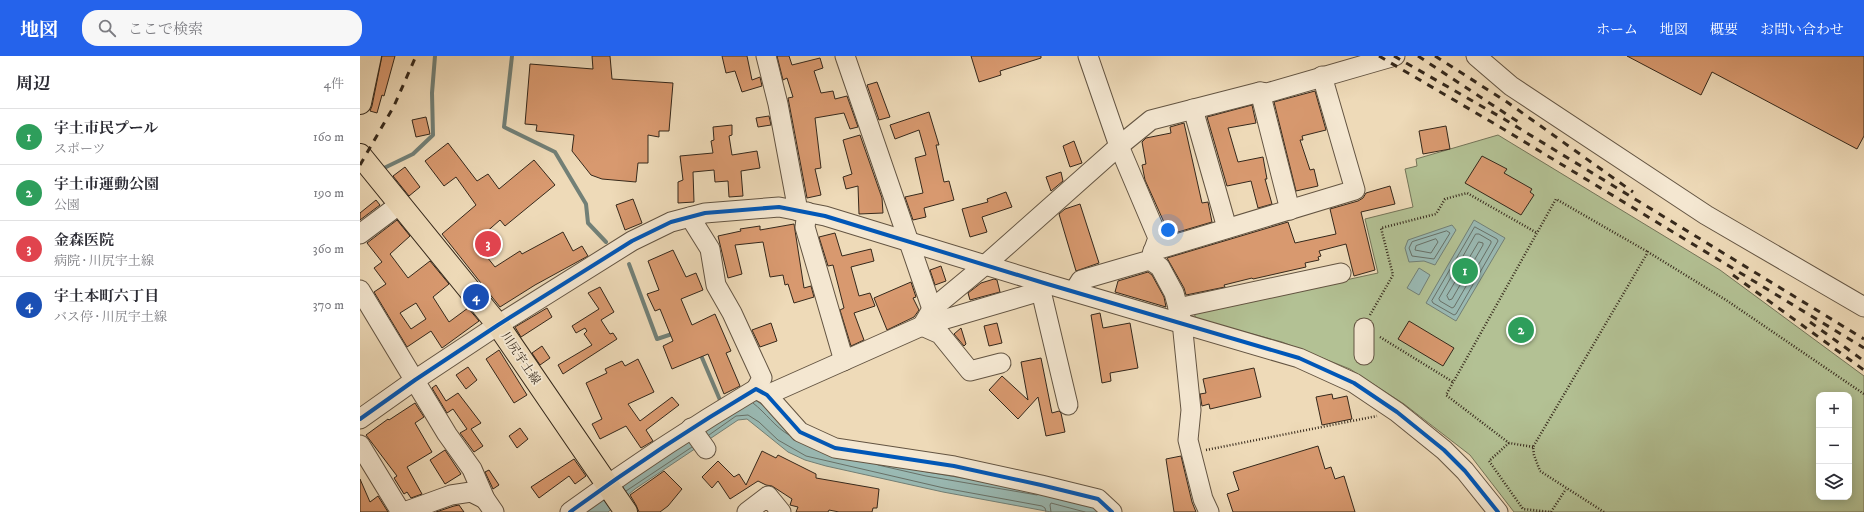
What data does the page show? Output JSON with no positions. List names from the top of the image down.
{
  "streets": {
    "main road": ["川尻宇土線"]
  },
  "page": {
    "header": "地図",
    "search": "ここで検索",
    "nav": [
      "ホーム",
      "地図",
      "概要",
      "お問い合わせ"
    ],
    "heading": ["周辺", "4件"],
    "list": [
      {
        "mark": "1",
        "name": "宇土市民プール",
        "note": "スポーツ",
        "value": "160 m"
      },
      {
        "mark": "2",
        "name": "宇土市運動公園",
        "note": "公園",
        "value": "190 m"
      },
      {
        "mark": "3",
        "name": "金森医院",
        "note": "病院 · 川尻宇土線",
        "value": "360 m"
      },
      {
        "mark": "4",
        "name": "宇土本町六丁目",
        "note": "バス停 · 川尻宇土線",
        "value": "370 m"
      }
    ],
    "pins": [
      "3",
      "1",
      "4",
      "2"
    ],
    "map_buttons": ["+", "−"]
  }
}
